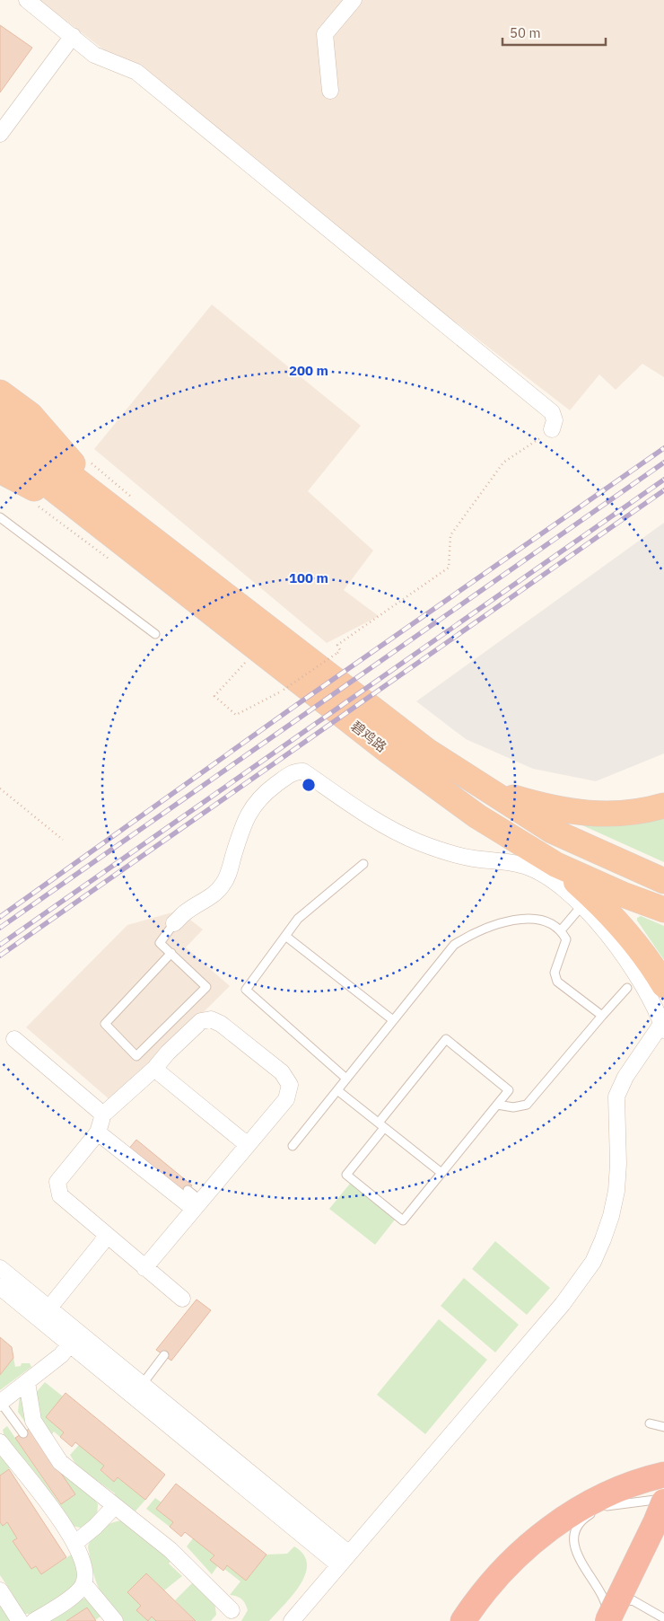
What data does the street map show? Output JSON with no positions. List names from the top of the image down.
{
  "streets": {
    "highway": ["碧鸡路"]
  },
  "scale_bar": "50 m",
  "rings": ["200 m", "100 m"]
}
